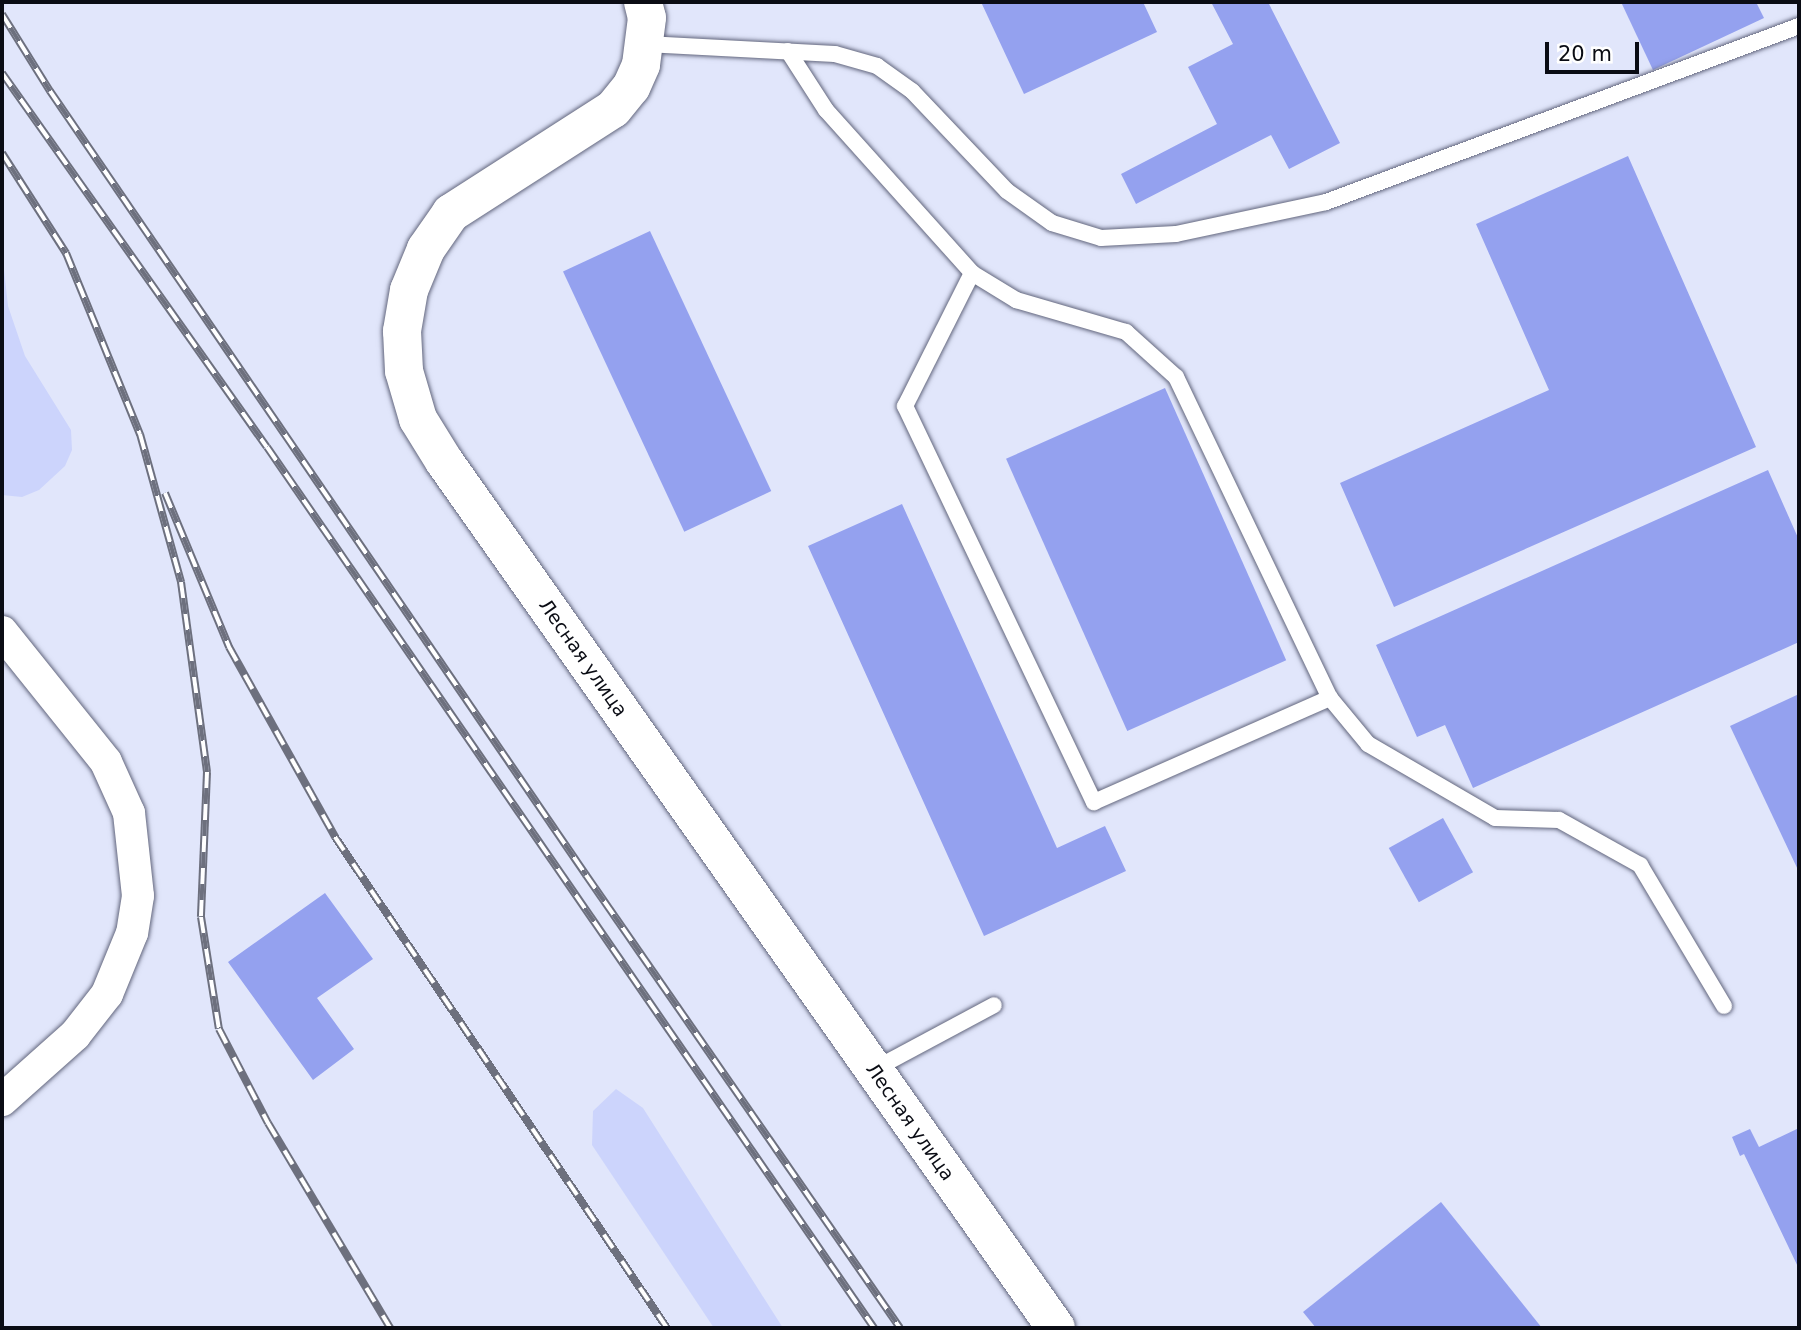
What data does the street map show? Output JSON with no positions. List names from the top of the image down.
{
  "streets": {
    "street": ["Лесная улица"]
  },
  "scale_bar": "20 m"
}
